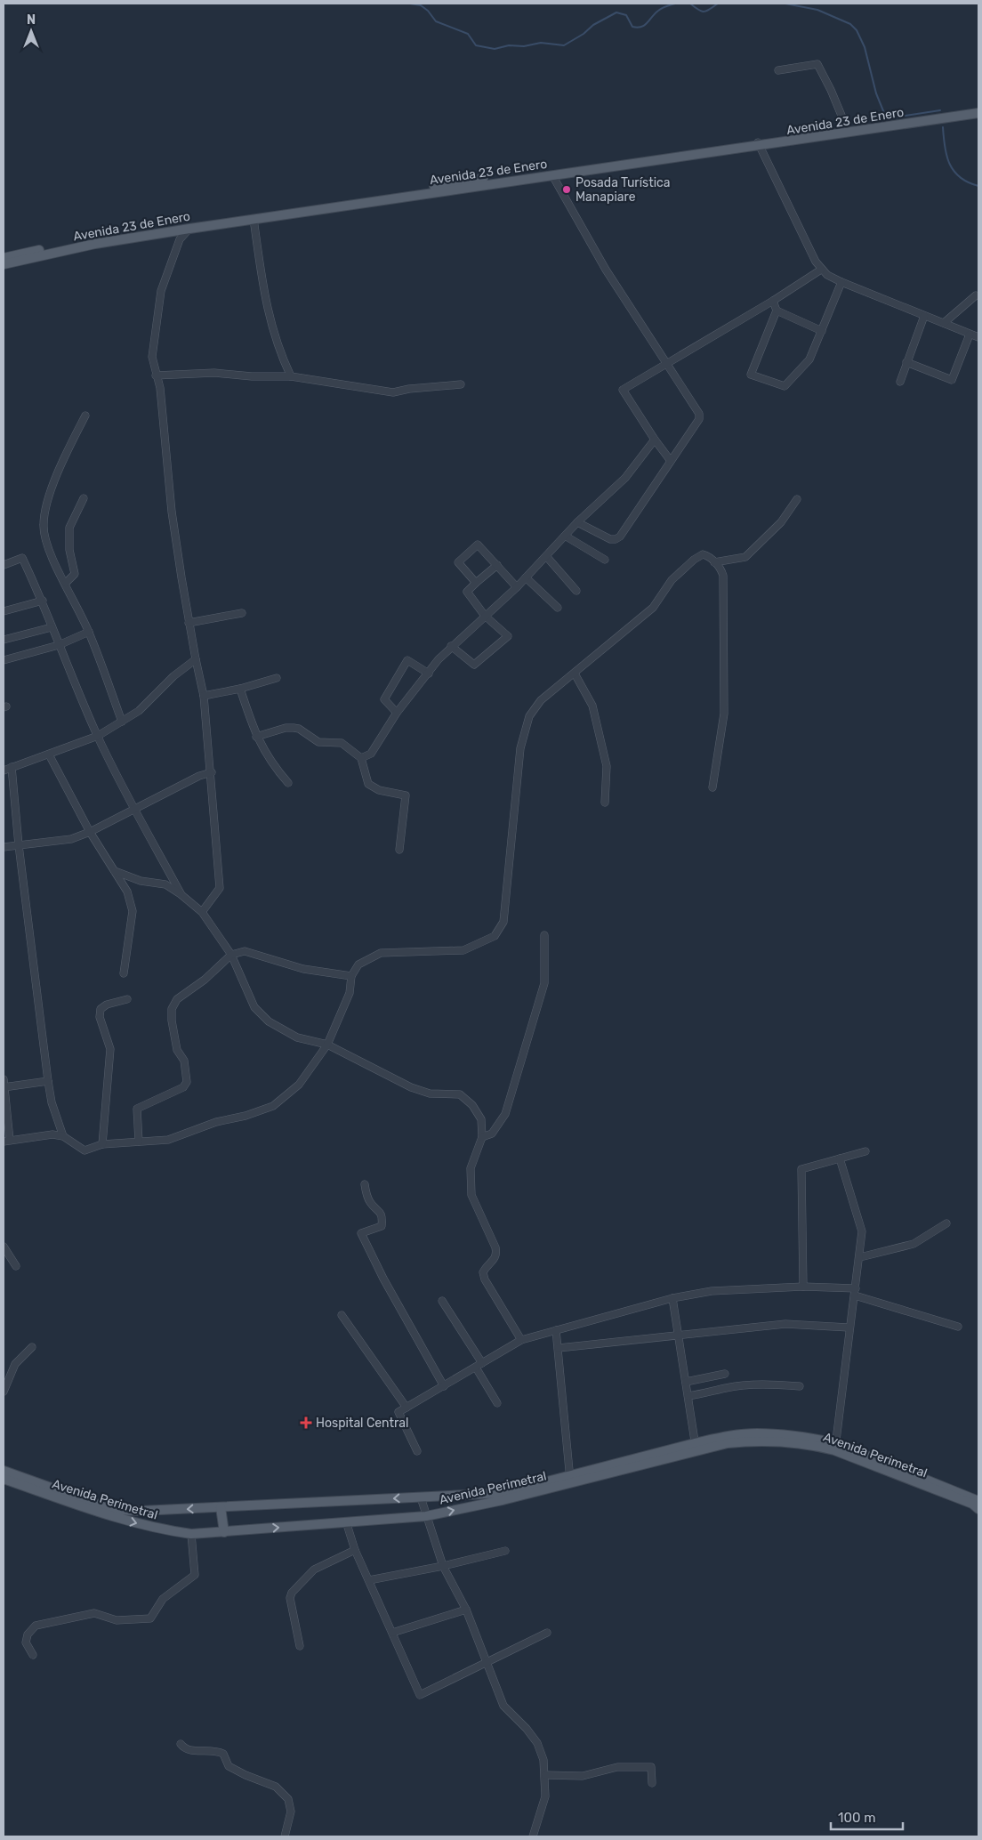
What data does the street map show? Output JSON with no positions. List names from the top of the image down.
{
  "streets": {
    "main road": ["Avenida 23 de Enero", "Avenida Perimetral"]
  },
  "places": {
    "other": ["Posada Turística Manapiare"],
    "health": ["Hospital Central"]
  },
  "scale_bar": "100 m",
  "north": "top"
}
